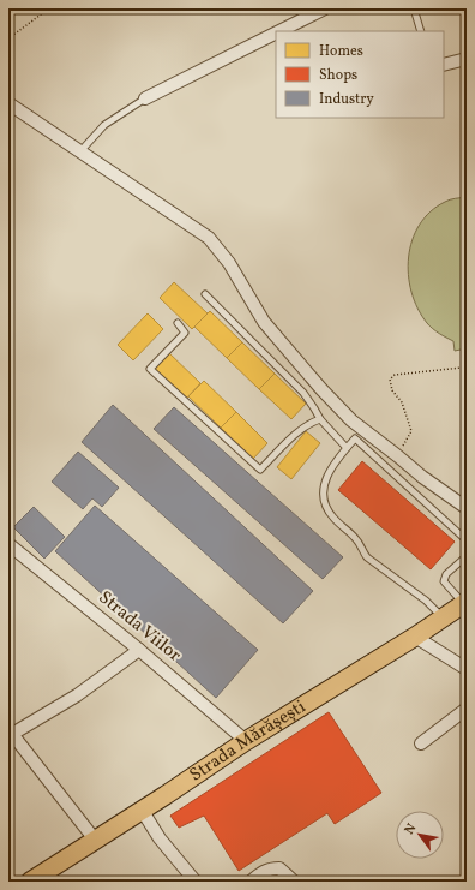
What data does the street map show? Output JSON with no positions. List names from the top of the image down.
{
  "streets": {
    "main road": ["Strada Mărășești"],
    "street": ["Strada Viilor"]
  },
  "crossings": [
    ["Strada Viilor", "Strada Mărășești"]
  ],
  "legend": ["Homes", "Shops", "Industry"],
  "north": "top left"
}
